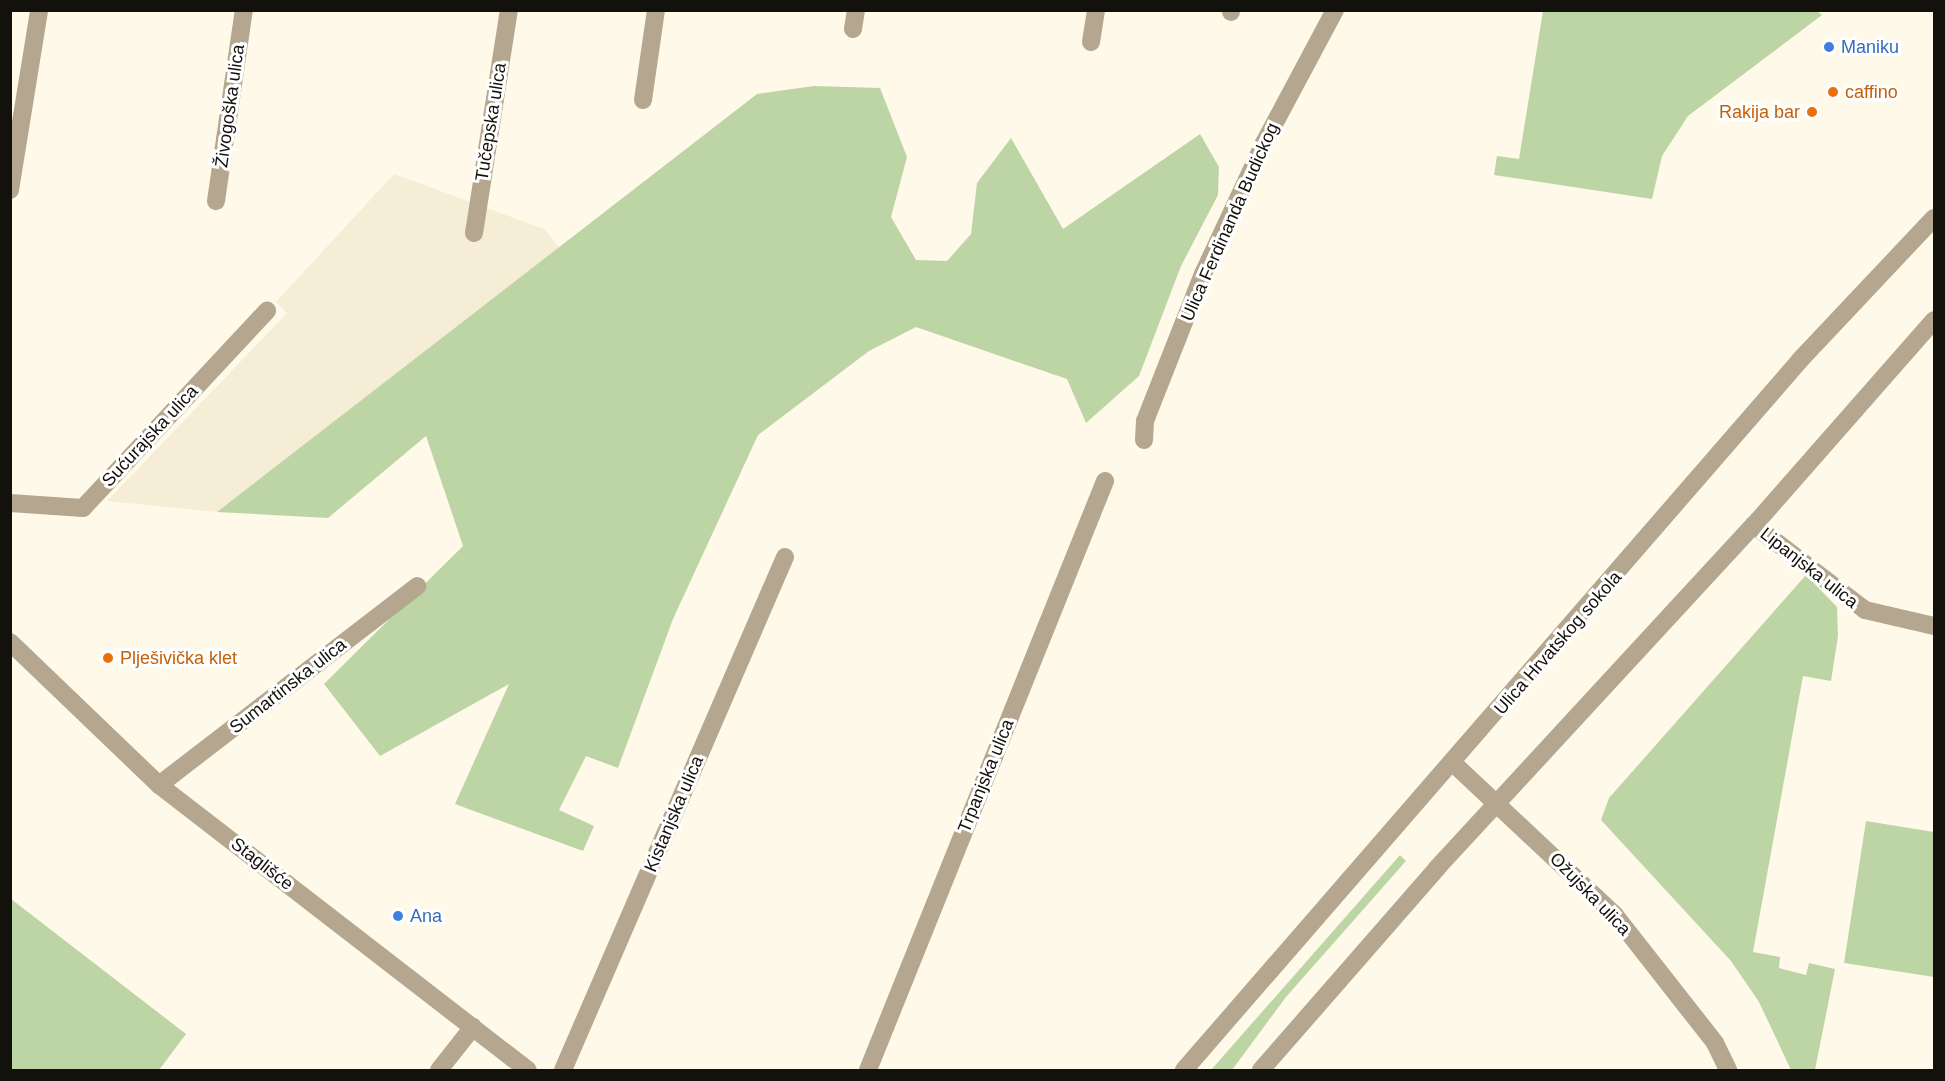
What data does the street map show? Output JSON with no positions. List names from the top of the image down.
{
  "streets": {
    "street": [
      "Živogoška ulica",
      "Tučepska ulica",
      "Ulica Ferdinanda Budickog",
      "Sućurajska ulica",
      "Lipanjska ulica",
      "Ulica Hrvatskog sokola",
      "Sumartinska ulica",
      "Trpanjska ulica",
      "Kistanjska ulica",
      "Staglišće",
      "Ožujska ulica"
    ]
  },
  "crossings": [
    ["Ulica Hrvatskog sokola", "Ožujska ulica"],
    ["Sumartinska ulica", "Staglišće"]
  ],
  "places": [
    "Maniku",
    "caffino",
    "Rakija bar",
    "Plješivička klet",
    "Ana"
  ]
}
